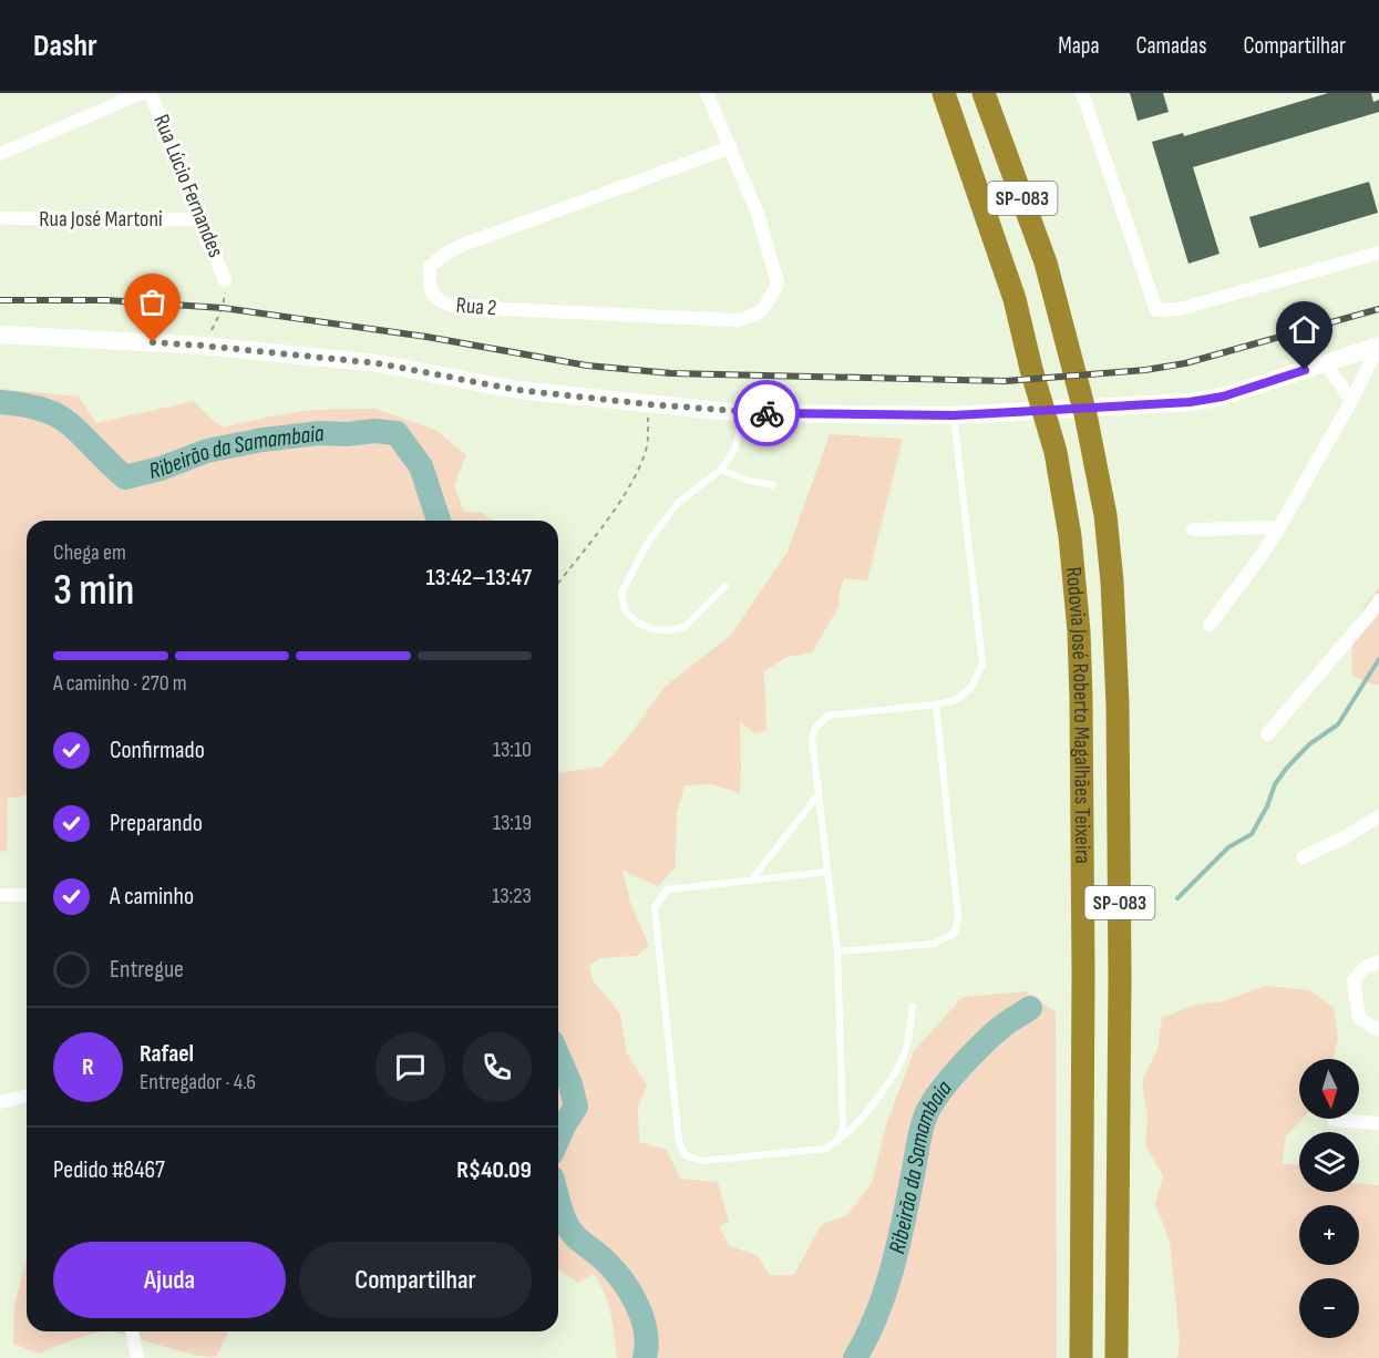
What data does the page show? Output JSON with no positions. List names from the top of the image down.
{
  "streets": {
    "highway": ["SP-083", "Rodovia José Roberto Magalhães Teixeira"],
    "street": ["Rua Lúcio Fernandes", "Rua José Martoni", "Rua 2"]
  },
  "crossings": [
    ["Rua Lúcio Fernandes", "Rua José Martoni"]
  ],
  "water": ["Ribeirão da Samambaia"],
  "north": "bottom",
  "page": {
    "header": "Dashr",
    "nav": ["Mapa", "Camadas", "Compartilhar"],
    "heading": ["3 min", "Chega em", "13:42–13:47"],
    "panel": [
      "Rafael",
      "Entregador · 4.6",
      "Pedido #8467",
      "R$40.09"
    ],
    "bar": "A caminho · 270 m",
    "list": [
      ["Confirmado", "13:10"],
      ["Preparando", "13:19"],
      ["A caminho", "13:23"],
      "Entregue"
    ],
    "round": "R",
    "map_buttons": ["+", "−"],
    "buttons": ["Ajuda", "Compartilhar"]
  }
}
